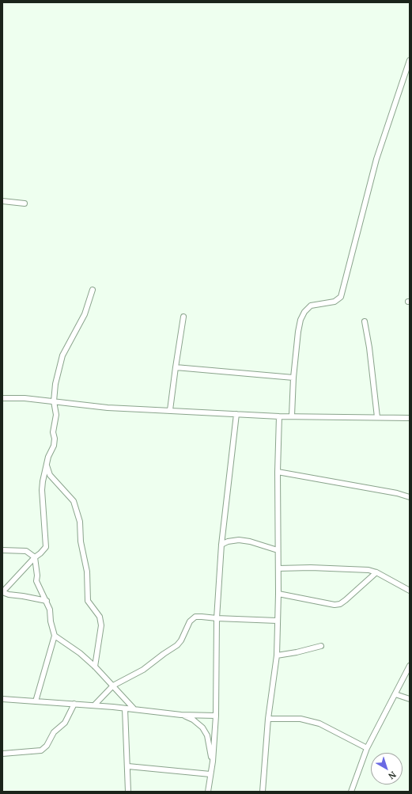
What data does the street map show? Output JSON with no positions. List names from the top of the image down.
{
  "north": "bottom right"
}
